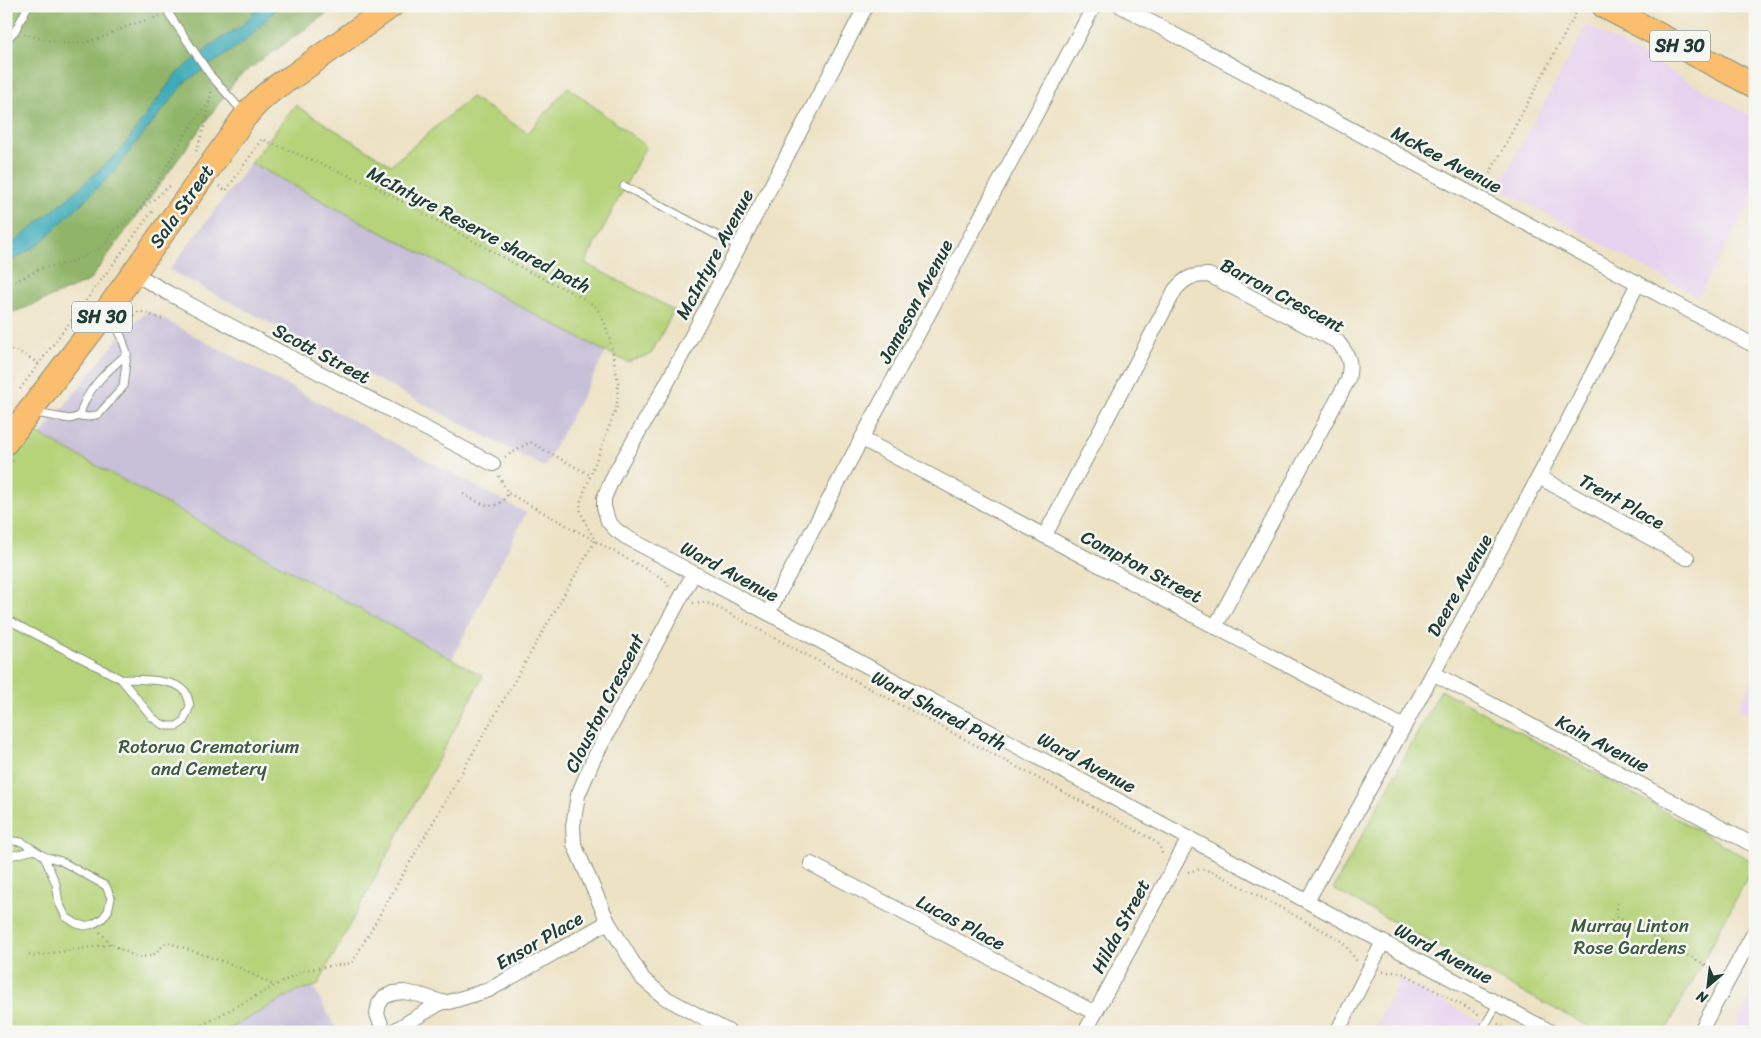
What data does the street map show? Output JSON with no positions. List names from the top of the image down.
{
  "streets": {
    "highway": ["SH 30", "Sala Street"],
    "street": [
      "McKee Avenue",
      "McIntyre Avenue",
      "Barron Crescent",
      "Jameson Avenue",
      "Scott Street",
      "Trent Place",
      "Compton Street",
      "Ward Avenue",
      "Deere Avenue",
      "Clouston Crescent",
      "Kain Avenue",
      "Lucas Place",
      "Hilda Street",
      "Ensor Place"
    ],
    "path": ["McIntyre Reserve shared path", "Ward Shared Path"]
  },
  "crossings": [
    ["McKee Avenue", "Deere Avenue"],
    ["Sala Street", "Scott Street"],
    ["McIntyre Avenue", "Ward Avenue"],
    ["Barron Crescent", "Compton Street"],
    ["Jameson Avenue", "Compton Street"],
    ["Jameson Avenue", "Ward Avenue"],
    ["Trent Place", "Deere Avenue"],
    ["Compton Street", "Deere Avenue"],
    ["Ward Avenue", "Deere Avenue"],
    ["Ward Avenue", "Clouston Crescent"],
    ["Ward Avenue", "Hilda Street"],
    ["Deere Avenue", "Kain Avenue"],
    ["Clouston Crescent", "Ensor Place"],
    ["Lucas Place", "Hilda Street"]
  ],
  "parks": ["Rotorua Crematorium and Cemetery", "Murray Linton Rose Gardens"],
  "north": "bottom left"
}
